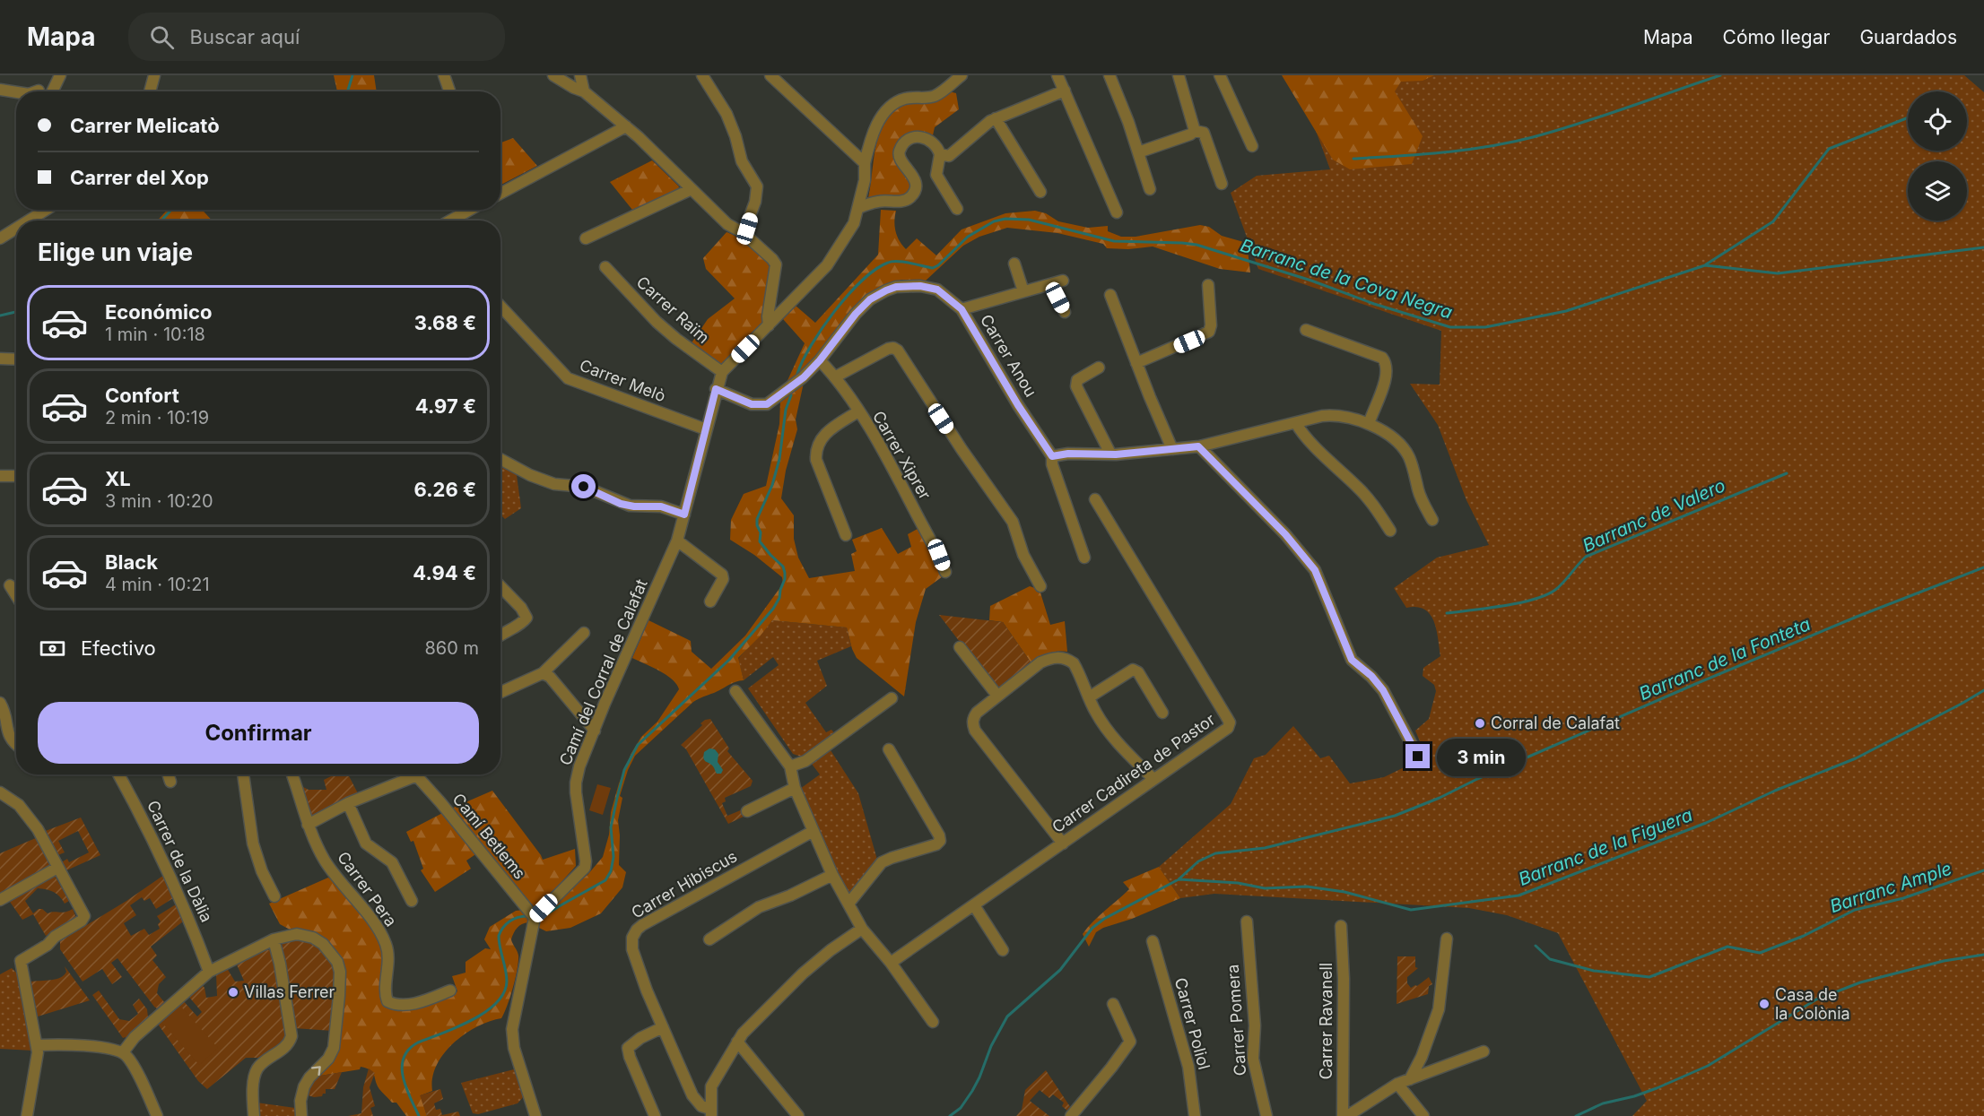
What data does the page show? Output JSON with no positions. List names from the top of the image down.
{
  "streets": {
    "street": [
      "Carrer Raïm",
      "Carrer Anou",
      "Carrer Melò",
      "Carrer Xiprer",
      "Camí del Corral de Calafat",
      "Carrer Cadireta de Pastor",
      "Camí Betlems",
      "Carrer de la Dàlia",
      "Carrer Hibiscus",
      "Carrer Pera",
      "Carrer Pomera",
      "Carrer Ravanell",
      "Carrer Poliol"
    ]
  },
  "crossings": [
    ["Carrer Raïm", "Camí del Corral de Calafat"],
    ["Carrer Anou", "Carrer Xiprer"],
    ["Carrer Anou", "Camí del Corral de Calafat"],
    ["Carrer Melò", "Camí del Corral de Calafat"],
    ["Camí del Corral de Calafat", "Camí Betlems"],
    ["Camí Betlems", "Carrer Pera"]
  ],
  "water": [
    "Barranc de la Cova Negra",
    "Barranc de Valero",
    "Barranc de la Fonteta",
    "Barranc de la Figuera",
    "Barranc Ample"
  ],
  "places": ["Corral de Calafat", "Villas Ferrer", "Casa de la Colònia"],
  "page": {
    "header": "Mapa",
    "search": "Buscar aquí",
    "nav": ["Mapa", "Cómo llegar", "Guardados"],
    "banner": ["Carrer Melicatò", "Carrer del Xop"],
    "heading": "Elige un viaje",
    "list": [
      {
        "name": "Económico",
        "note": "1 min · 10:18",
        "value": "3.68 €"
      },
      {
        "name": "Confort",
        "note": "2 min · 10:19",
        "value": "4.97 €"
      },
      {
        "name": "XL",
        "note": "3 min · 10:20",
        "value": "6.26 €"
      },
      {
        "name": "Black",
        "note": "4 min · 10:21",
        "value": "4.94 €"
      }
    ],
    "pay": ["Efectivo", "860 m"],
    "buttons": "Confirmar",
    "bubble": "3 min"
  }
}
